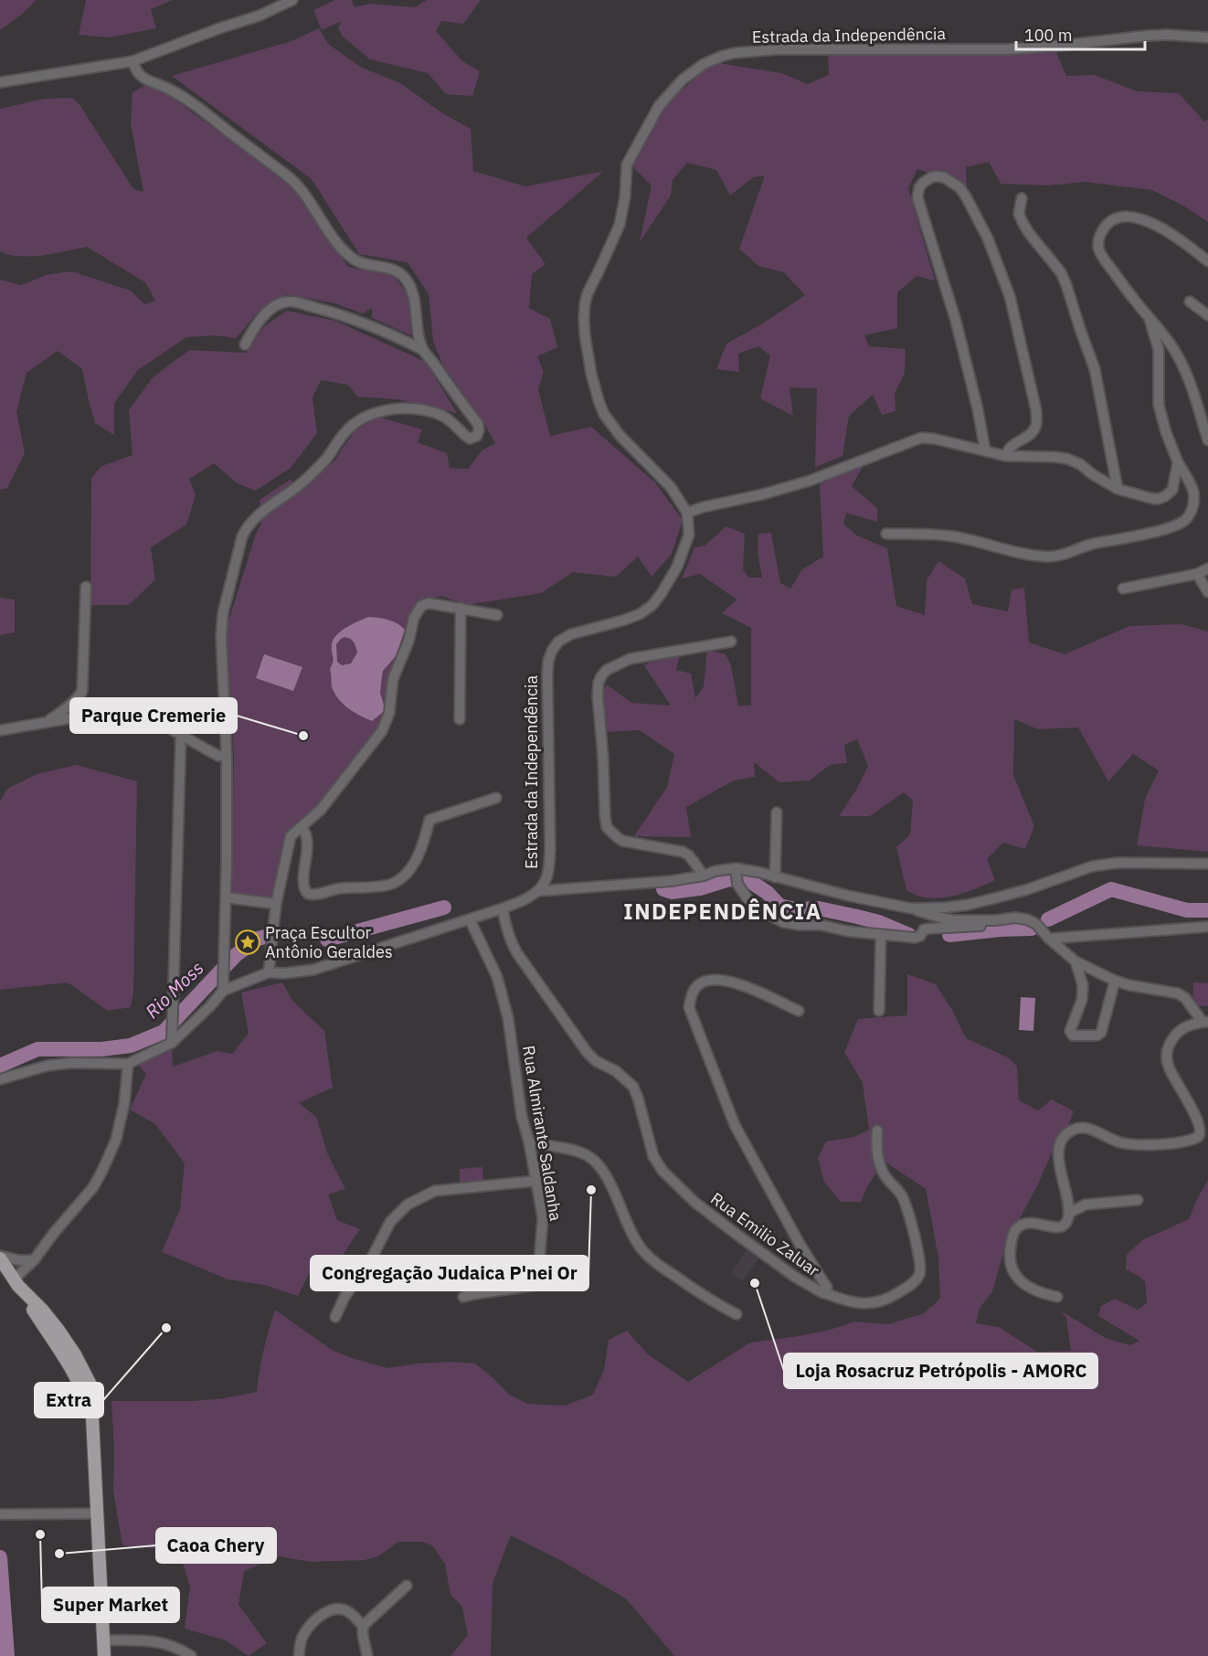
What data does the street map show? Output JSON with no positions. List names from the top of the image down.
{
  "streets": {
    "street": ["Estrada da Independência", "Rua Almirante Saldanha", "Rua Emilio Zaluar"]
  },
  "crossings": [
    ["Estrada da Independência", "Rua Almirante Saldanha"],
    ["Estrada da Independência", "Rua Emilio Zaluar"]
  ],
  "districts": ["INDEPENDÊNCIA"],
  "water": ["Rio Moss"],
  "places": {
    "other": [
      "Parque Cremerie",
      "Congregação Judaica P'nei Or",
      "Loja Rosacruz Petrópolis - AMORC",
      "Extra",
      "Super Market",
      "Caoa Chery"
    ],
    "place": ["Praça Escultor Antônio Geraldes"]
  },
  "scale_bar": "100 m"
}
